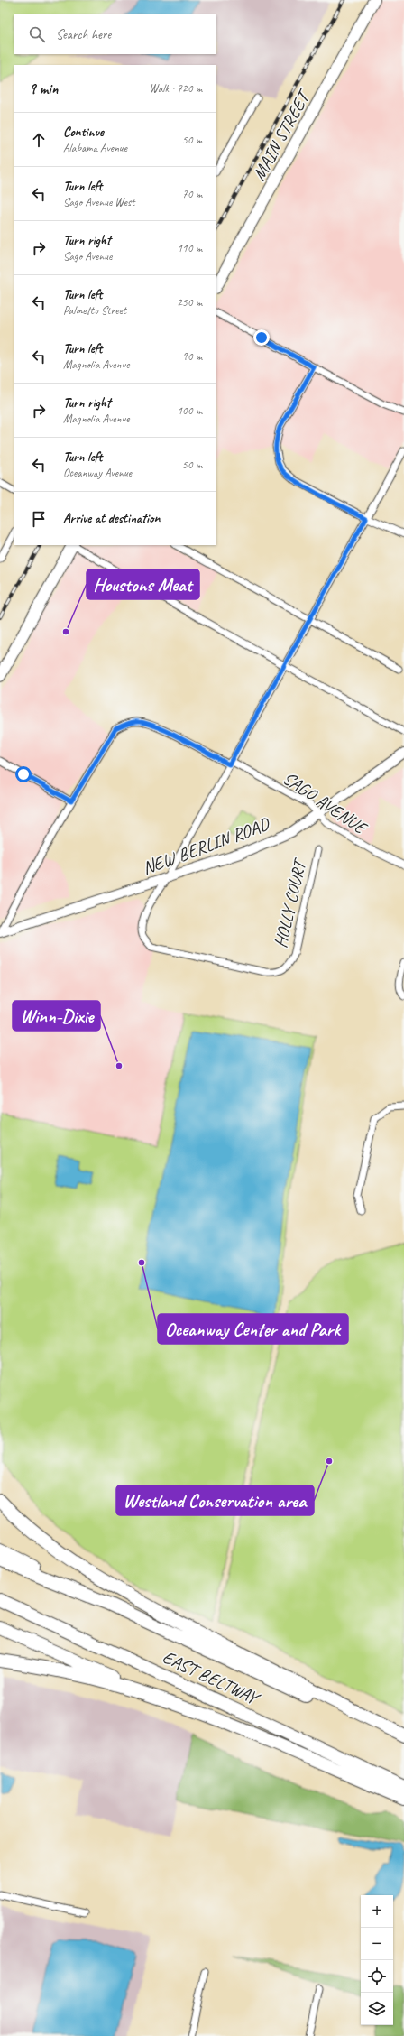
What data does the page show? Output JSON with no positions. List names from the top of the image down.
{
  "streets": {
    "highway": ["EAST BELTWAY"],
    "main road": ["MAIN STREET"],
    "street": ["SAGO AVENUE", "NEW BERLIN ROAD", "HOLLY COURT"]
  },
  "crossings": [
    ["SAGO AVENUE", "NEW BERLIN ROAD"],
    ["NEW BERLIN ROAD", "HOLLY COURT"]
  ],
  "places": [
    "Houstons Meat",
    "Winn-Dixie",
    "Oceanway Center and Park",
    "Westland Conservation area"
  ],
  "page": {
    "search": "Search here",
    "heading": ["9 min", "Walk · 720 m"],
    "list": [
      ["Continue", "Alabama Avenue", "50 m"],
      ["Turn left", "Sago Avenue West", "70 m"],
      ["Turn right", "Sago Avenue", "110 m"],
      ["Turn left", "Palmetto Street", "250 m"],
      ["Turn left", "Magnolia Avenue", "90 m"],
      ["Turn right", "Magnolia Avenue", "100 m"],
      ["Turn left", "Oceanway Avenue", "50 m"],
      "Arrive at destination"
    ],
    "map_buttons": ["+", "−"]
  }
}
